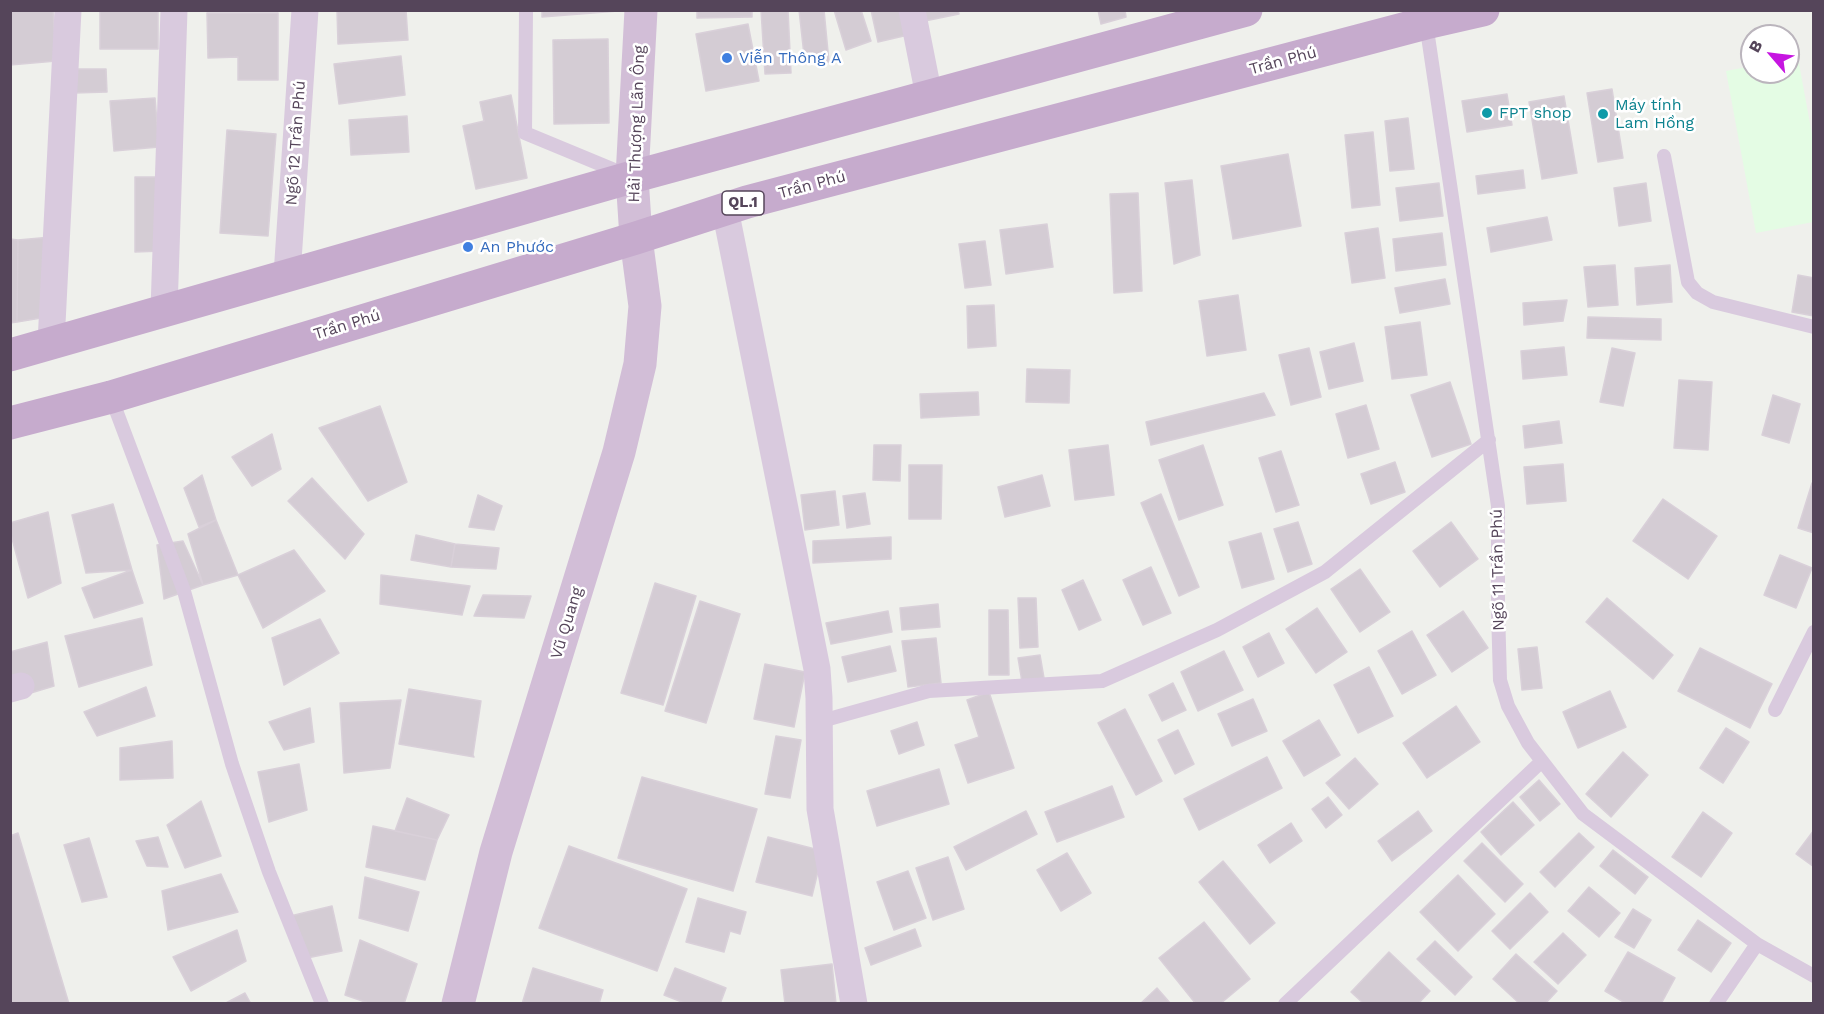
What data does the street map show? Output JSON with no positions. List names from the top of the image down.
{
  "streets": {
    "main road": [
      "Trần Phú",
      "Hải Thượng Lãn Ông",
      "QL.1",
      "Vũ Quang"
    ],
    "street": ["Ngõ 12 Trần Phú"],
    "lane": ["Ngõ 11 Trần Phú"]
  },
  "crossings": [
    ["Trần Phú", "Hải Thượng Lãn Ông"],
    ["Trần Phú", "Ngõ 11 Trần Phú"],
    ["Trần Phú", "Vũ Quang"],
    ["Hải Thượng Lãn Ông", "Vũ Quang"]
  ],
  "places": [
    "Viễn Thông A",
    "FPT shop",
    "Máy tính Lam Hồng",
    "An Phước"
  ],
  "north": "top left"
}
